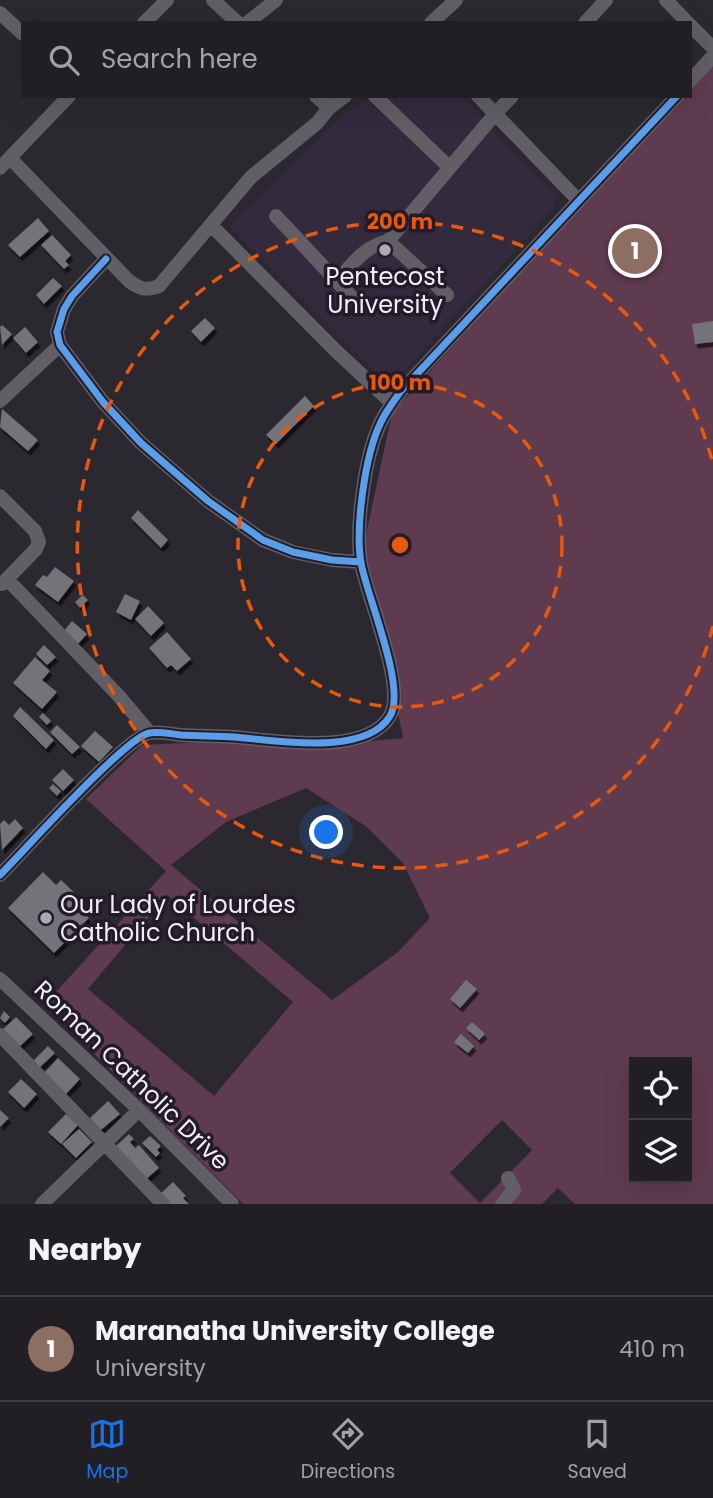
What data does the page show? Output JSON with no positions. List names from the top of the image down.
{
  "streets": {
    "street": ["Roman Catholic Drive"]
  },
  "places": ["Pentecost University", "Our Lady of Lourdes Catholic Church"],
  "page": {
    "search": "Search here",
    "pins": "1",
    "heading": "Nearby",
    "list": [
      {
        "mark": "1",
        "name": "Maranatha University College",
        "note": "University",
        "value": "410 m"
      }
    ],
    "nav": ["Map", "Directions", "Saved"]
  },
  "rings": ["200 m", "100 m"]
}
